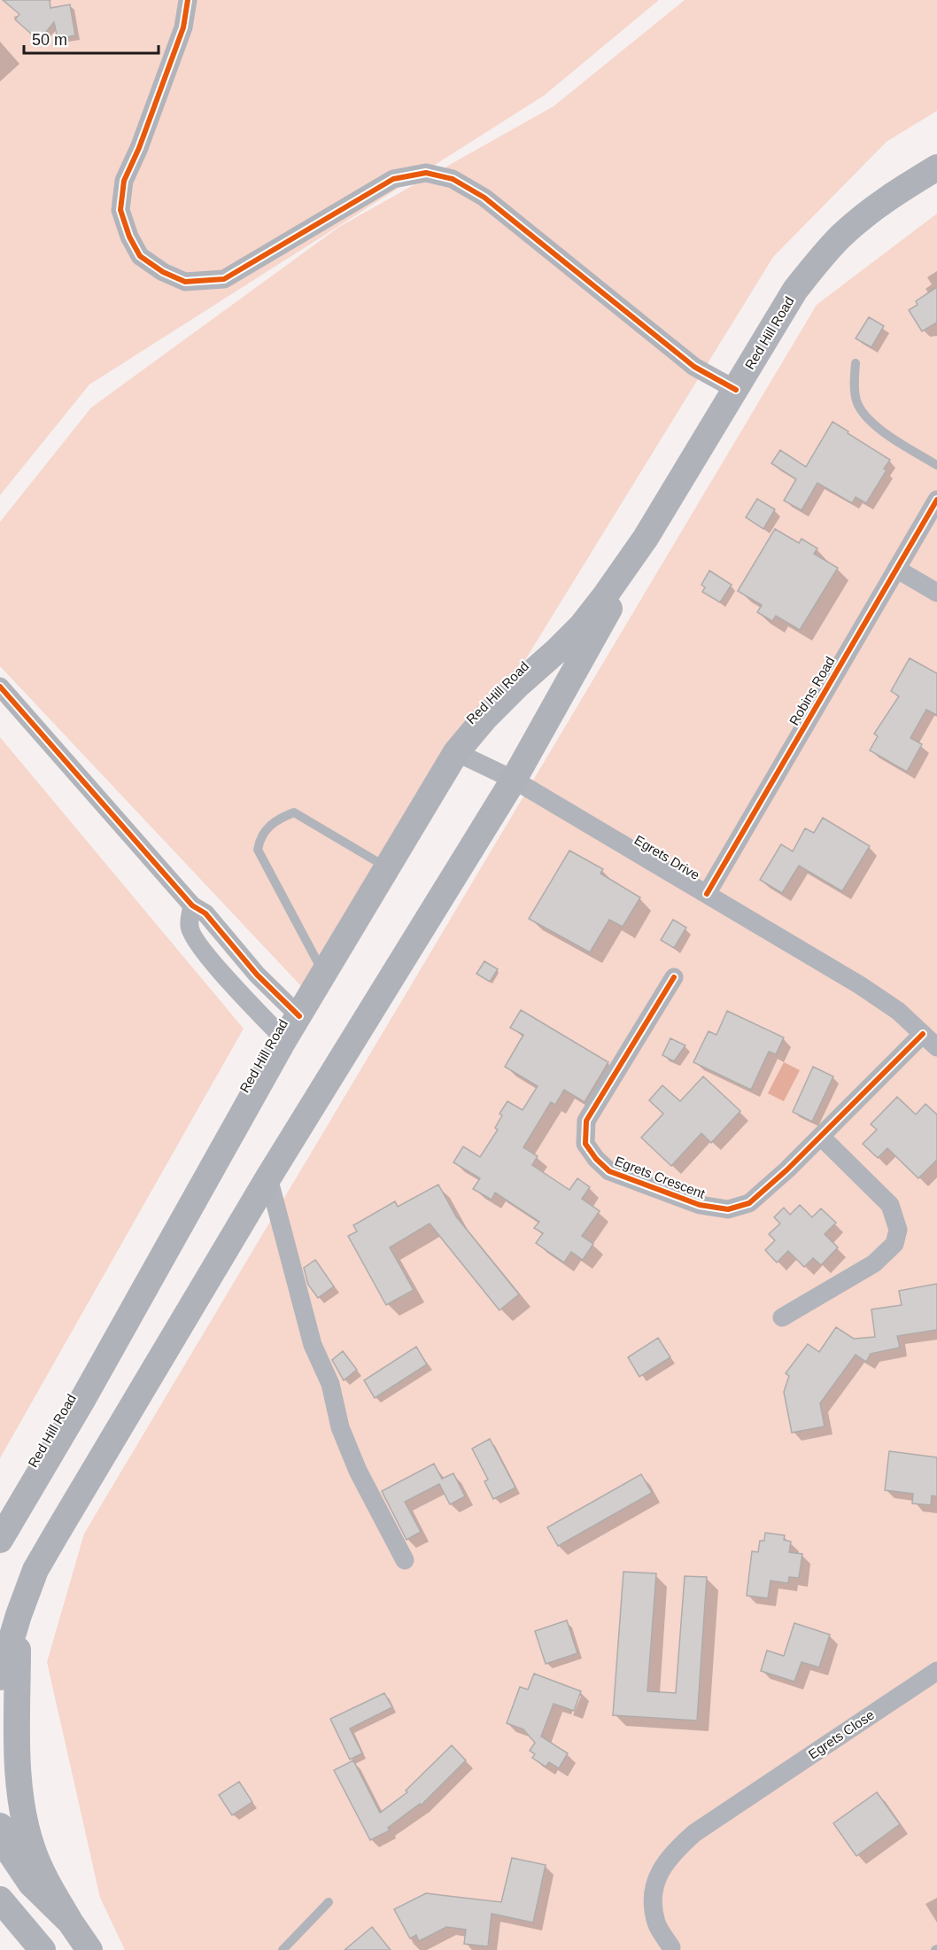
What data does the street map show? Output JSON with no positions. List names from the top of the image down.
{
  "streets": {
    "main road": ["Red Hill Road"],
    "street": [
      "Robins Road",
      "Egrets Drive",
      "Egrets Crescent",
      "Egrets Close"
    ]
  },
  "crossings": [
    ["Red Hill Road", "Egrets Drive"],
    ["Robins Road", "Egrets Drive"],
    ["Egrets Drive", "Egrets Crescent"]
  ],
  "scale_bar": "50 m"
}
